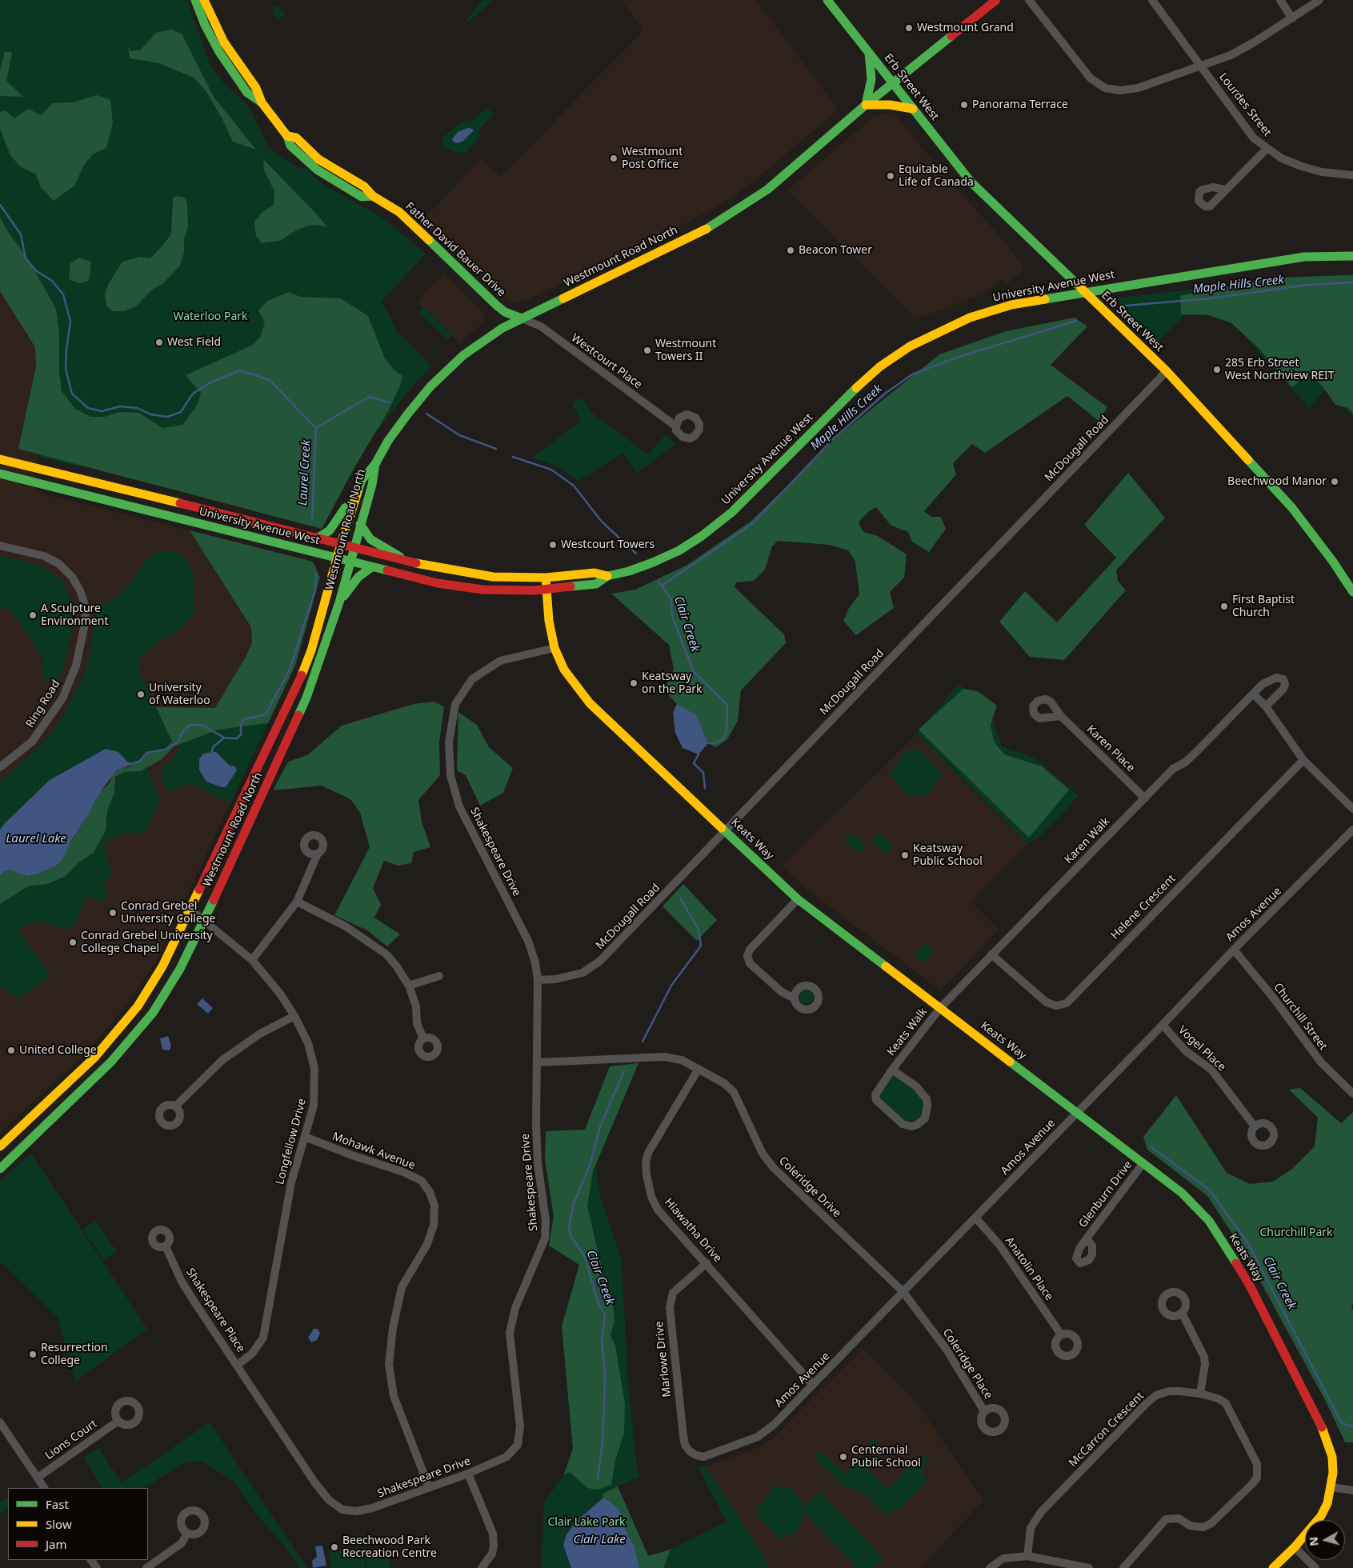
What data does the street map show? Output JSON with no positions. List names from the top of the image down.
{
  "streets": {
    "main road": [
      "Erb Street West",
      "Father David Bauer Drive",
      "Westmount Road North",
      "University Avenue West",
      "Keats Way"
    ],
    "street": [
      "Lourdes Street",
      "Westcourt Place",
      "McDougall Road",
      "Ring Road",
      "Karen Place",
      "Karen Walk",
      "Shakespeare Drive",
      "Helene Crescent",
      "Amos Avenue",
      "Churchill Street",
      "Keats Walk",
      "Vogel Place",
      "Longfellow Drive",
      "Mohawk Avenue",
      "Coleridge Drive",
      "Glenburn Drive",
      "Hiawatha Drive",
      "Anatolin Place",
      "Shakespeare Place",
      "Marlowe Drive",
      "Coleridge Place",
      "McCarron Crescent",
      "Lions Court"
    ]
  },
  "crossings": [
    ["Erb Street West", "Westmount Road North"],
    ["Erb Street West", "University Avenue West"],
    ["Erb Street West", "McDougall Road"],
    ["Father David Bauer Drive", "Westmount Road North"],
    ["Father David Bauer Drive", "Westcourt Place"],
    ["Westmount Road North", "University Avenue West"],
    ["Westmount Road North", "Westcourt Place"],
    ["Westmount Road North", "Longfellow Drive"],
    ["University Avenue West", "Keats Way"],
    ["McDougall Road", "Keats Way"],
    ["McDougall Road", "Shakespeare Drive"],
    ["Karen Place", "Karen Walk"],
    ["Keats Way", "Karen Walk"],
    ["Keats Way", "Shakespeare Drive"],
    ["Keats Way", "Amos Avenue"],
    ["Keats Way", "Keats Walk"],
    ["Keats Way", "Glenburn Drive"],
    ["Karen Walk", "Helene Crescent"],
    ["Karen Walk", "Keats Walk"],
    ["Shakespeare Drive", "Longfellow Drive"],
    ["Shakespeare Drive", "Mohawk Avenue"],
    ["Shakespeare Drive", "Coleridge Drive"],
    ["Shakespeare Drive", "Shakespeare Place"],
    ["Amos Avenue", "Churchill Street"],
    ["Amos Avenue", "Vogel Place"],
    ["Amos Avenue", "Coleridge Drive"],
    ["Amos Avenue", "Hiawatha Drive"],
    ["Amos Avenue", "Anatolin Place"],
    ["Amos Avenue", "Marlowe Drive"],
    ["Amos Avenue", "Coleridge Place"],
    ["Longfellow Drive", "Mohawk Avenue"],
    ["Longfellow Drive", "Shakespeare Place"],
    ["Coleridge Drive", "Hiawatha Drive"],
    ["Coleridge Drive", "Coleridge Place"],
    ["Hiawatha Drive", "Marlowe Drive"]
  ],
  "water": [
    "Maple Hills Creek",
    "Laurel Creek",
    "Clair Creek",
    "Laurel Lake",
    "Clair Lake"
  ],
  "parks": ["Waterloo Park", "Churchill Park", "Clair Lake Park"],
  "places": [
    "Westmount Grand",
    "Panorama Terrace",
    "Westmount Post Office",
    "Equitable Life of Canada",
    "Beacon Tower",
    "West Field",
    "Westmount Towers II",
    "285 Erb Street West Northview REIT",
    "Beechwood Manor",
    "Westcourt Towers",
    "First Baptist Church",
    "A Sculpture Environment",
    "Keatsway on the Park",
    "University of Waterloo",
    "Keatsway Public School",
    "Conrad Grebel University College",
    "Conrad Grebel University College Chapel",
    "United College",
    "Resurrection College",
    "Centennial Public School",
    "Beechwood Park Recreation Centre"
  ],
  "legend": ["Fast", "Slow", "Jam"],
  "north": "left"
}
